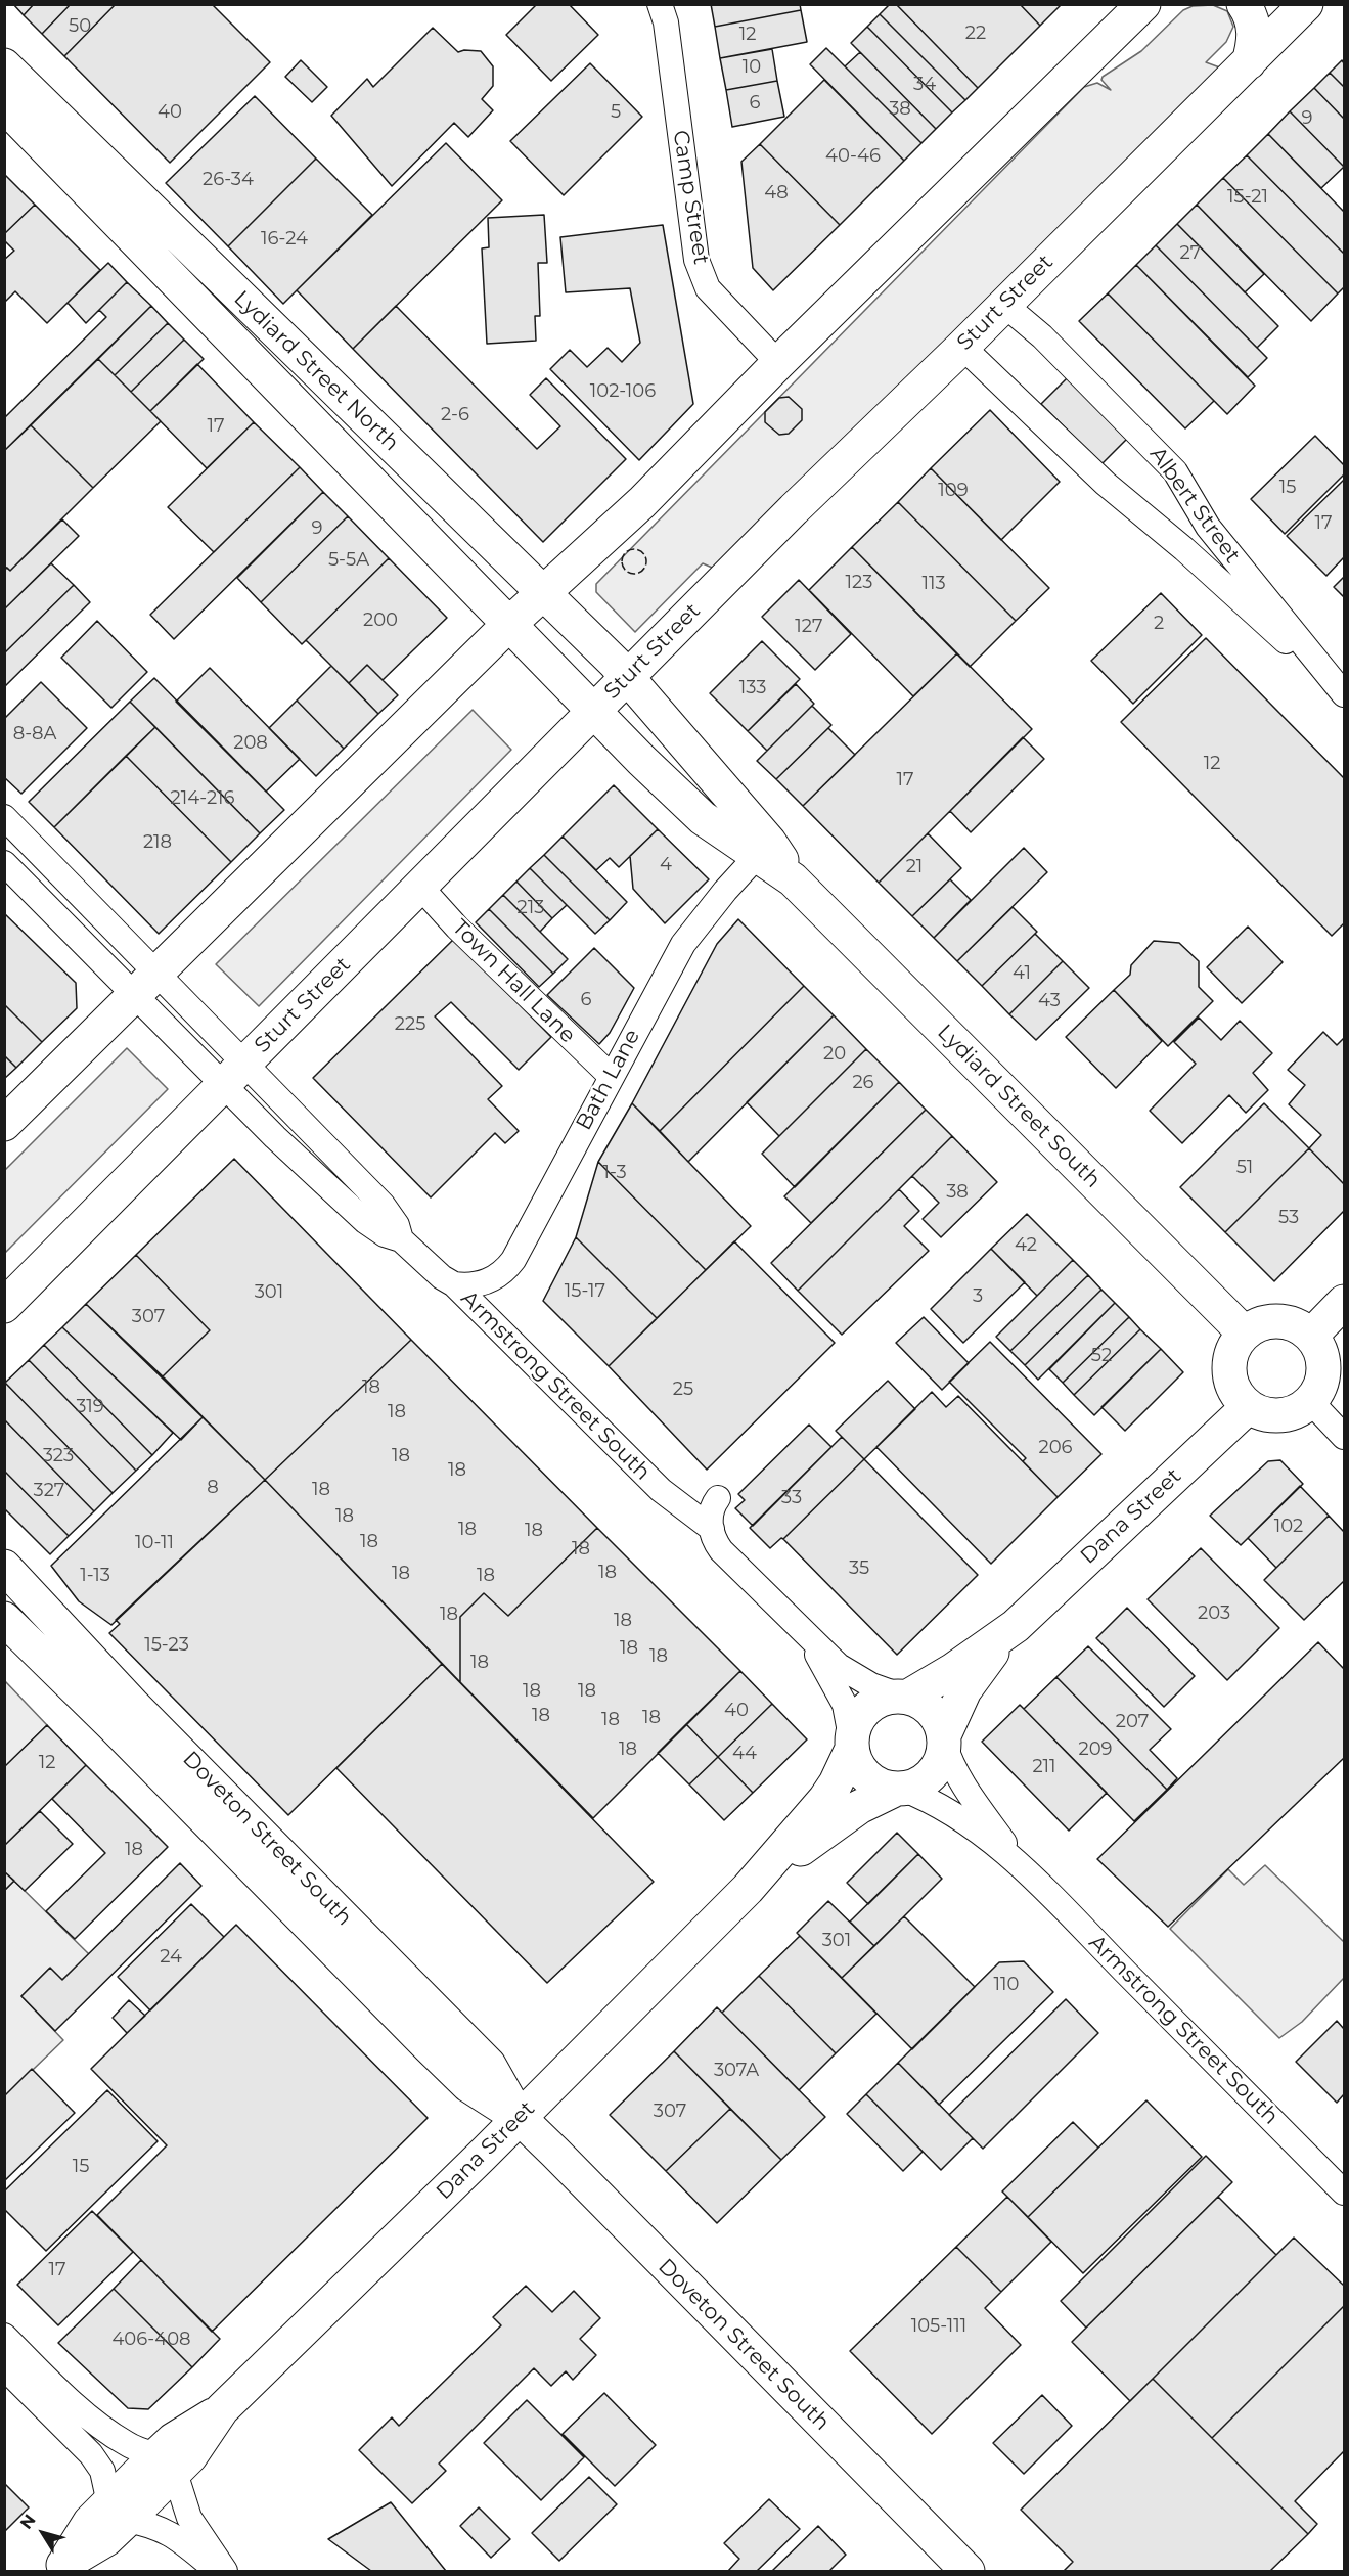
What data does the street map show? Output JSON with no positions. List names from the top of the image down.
{
  "streets": {
    "main road": [
      "Sturt Street",
      "Lydiard Street North",
      "Lydiard Street South",
      "Dana Street",
      "Doveton Street South"
    ],
    "street": [
      "Camp Street",
      "Albert Street",
      "Town Hall Lane",
      "Bath Lane",
      "Armstrong Street South"
    ]
  },
  "crossings": [
    ["Sturt Street", "Lydiard Street North"],
    ["Sturt Street", "Albert Street"],
    ["Sturt Street", "Town Hall Lane"],
    ["Sturt Street", "Lydiard Street South"],
    ["Sturt Street", "Armstrong Street South"],
    ["Lydiard Street North", "Lydiard Street South"],
    ["Town Hall Lane", "Bath Lane"],
    ["Bath Lane", "Lydiard Street South"],
    ["Bath Lane", "Armstrong Street South"],
    ["Lydiard Street South", "Dana Street"],
    ["Armstrong Street South", "Dana Street"],
    ["Dana Street", "Doveton Street South"]
  ],
  "house_numbers": [
    "50",
    "22",
    "12",
    "10",
    "34",
    "6",
    "38",
    "40",
    "5",
    "9",
    "40-46",
    "26-34",
    "48",
    "15-21",
    "16-24",
    "27",
    "102-106",
    "2-6",
    "17",
    "15",
    "109",
    "17",
    "9",
    "5-5A",
    "123",
    "113",
    "200",
    "2",
    "127",
    "133",
    "8-8A",
    "208",
    "12",
    "17",
    "214-216",
    "218",
    "4",
    "21",
    "213",
    "41",
    "6",
    "43",
    "225",
    "20",
    "26",
    "51",
    "1-3",
    "38",
    "53",
    "42",
    "15-17",
    "301",
    "3",
    "307",
    "52",
    "18",
    "25",
    "319",
    "18",
    "206",
    "323",
    "18",
    "18",
    "8",
    "18",
    "327",
    "33",
    "18",
    "102",
    "18",
    "18",
    "18",
    "10-11",
    "18",
    "35",
    "18",
    "18",
    "1-13",
    "18",
    "203",
    "18",
    "18",
    "15-23",
    "18",
    "18",
    "18",
    "18",
    "18",
    "40",
    "18",
    "18",
    "18",
    "207",
    "18",
    "209",
    "44",
    "12",
    "211",
    "18",
    "301",
    "24",
    "110",
    "307A",
    "307",
    "15",
    "17",
    "105-111",
    "406-408"
  ],
  "north": "top left"
}
